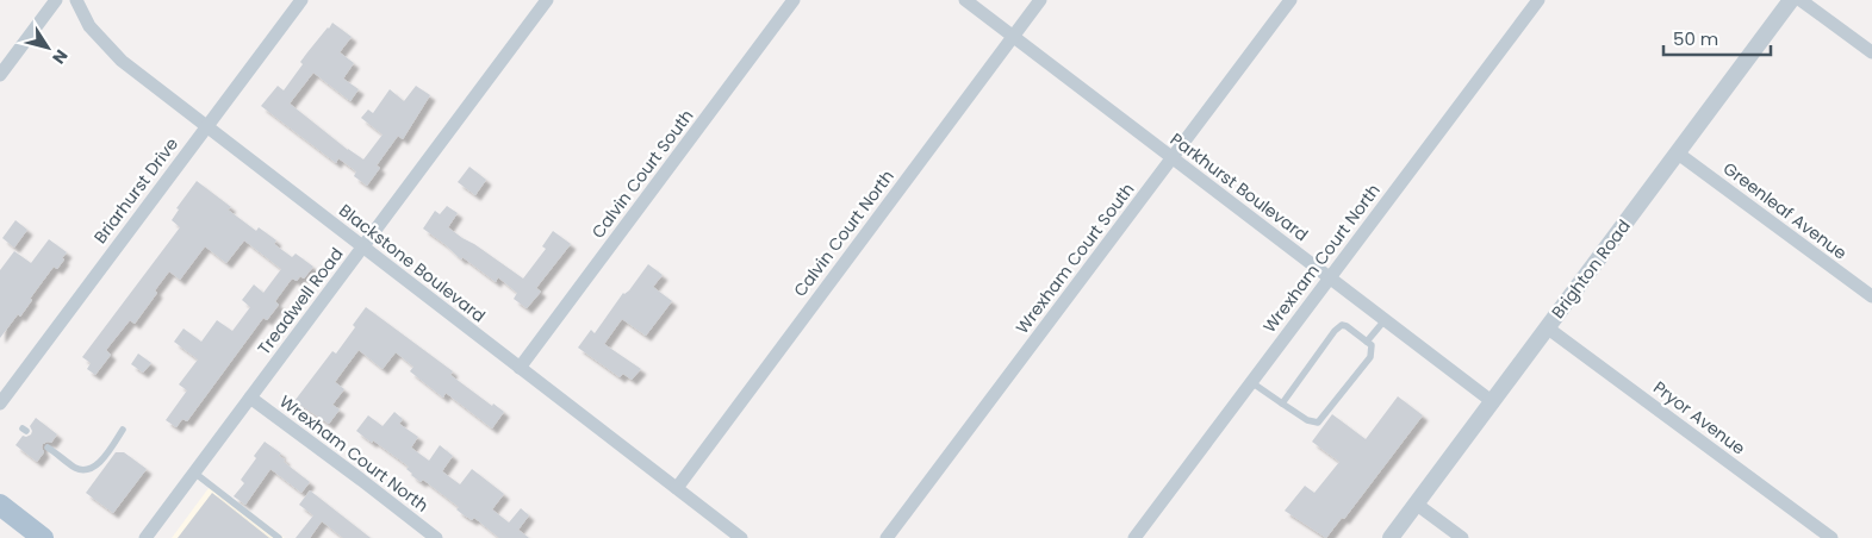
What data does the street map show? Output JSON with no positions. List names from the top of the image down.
{
  "streets": {
    "street": [
      "Calvin Court South",
      "Parkhurst Boulevard",
      "Briarhurst Drive",
      "Greenleaf Avenue",
      "Calvin Court North",
      "Wrexham Court South",
      "Wrexham Court North",
      "Blackstone Boulevard",
      "Brighton Road",
      "Treadwell Road",
      "Pryor Avenue"
    ]
  },
  "crossings": [
    ["Calvin Court South", "Blackstone Boulevard"],
    ["Parkhurst Boulevard", "Calvin Court North"],
    ["Parkhurst Boulevard", "Wrexham Court South"],
    ["Parkhurst Boulevard", "Wrexham Court North"],
    ["Parkhurst Boulevard", "Brighton Road"],
    ["Briarhurst Drive", "Blackstone Boulevard"],
    ["Greenleaf Avenue", "Brighton Road"],
    ["Calvin Court North", "Blackstone Boulevard"],
    ["Wrexham Court North", "Treadwell Road"],
    ["Blackstone Boulevard", "Treadwell Road"],
    ["Brighton Road", "Pryor Avenue"]
  ],
  "scale_bar": "50 m",
  "north": "bottom right"
}
